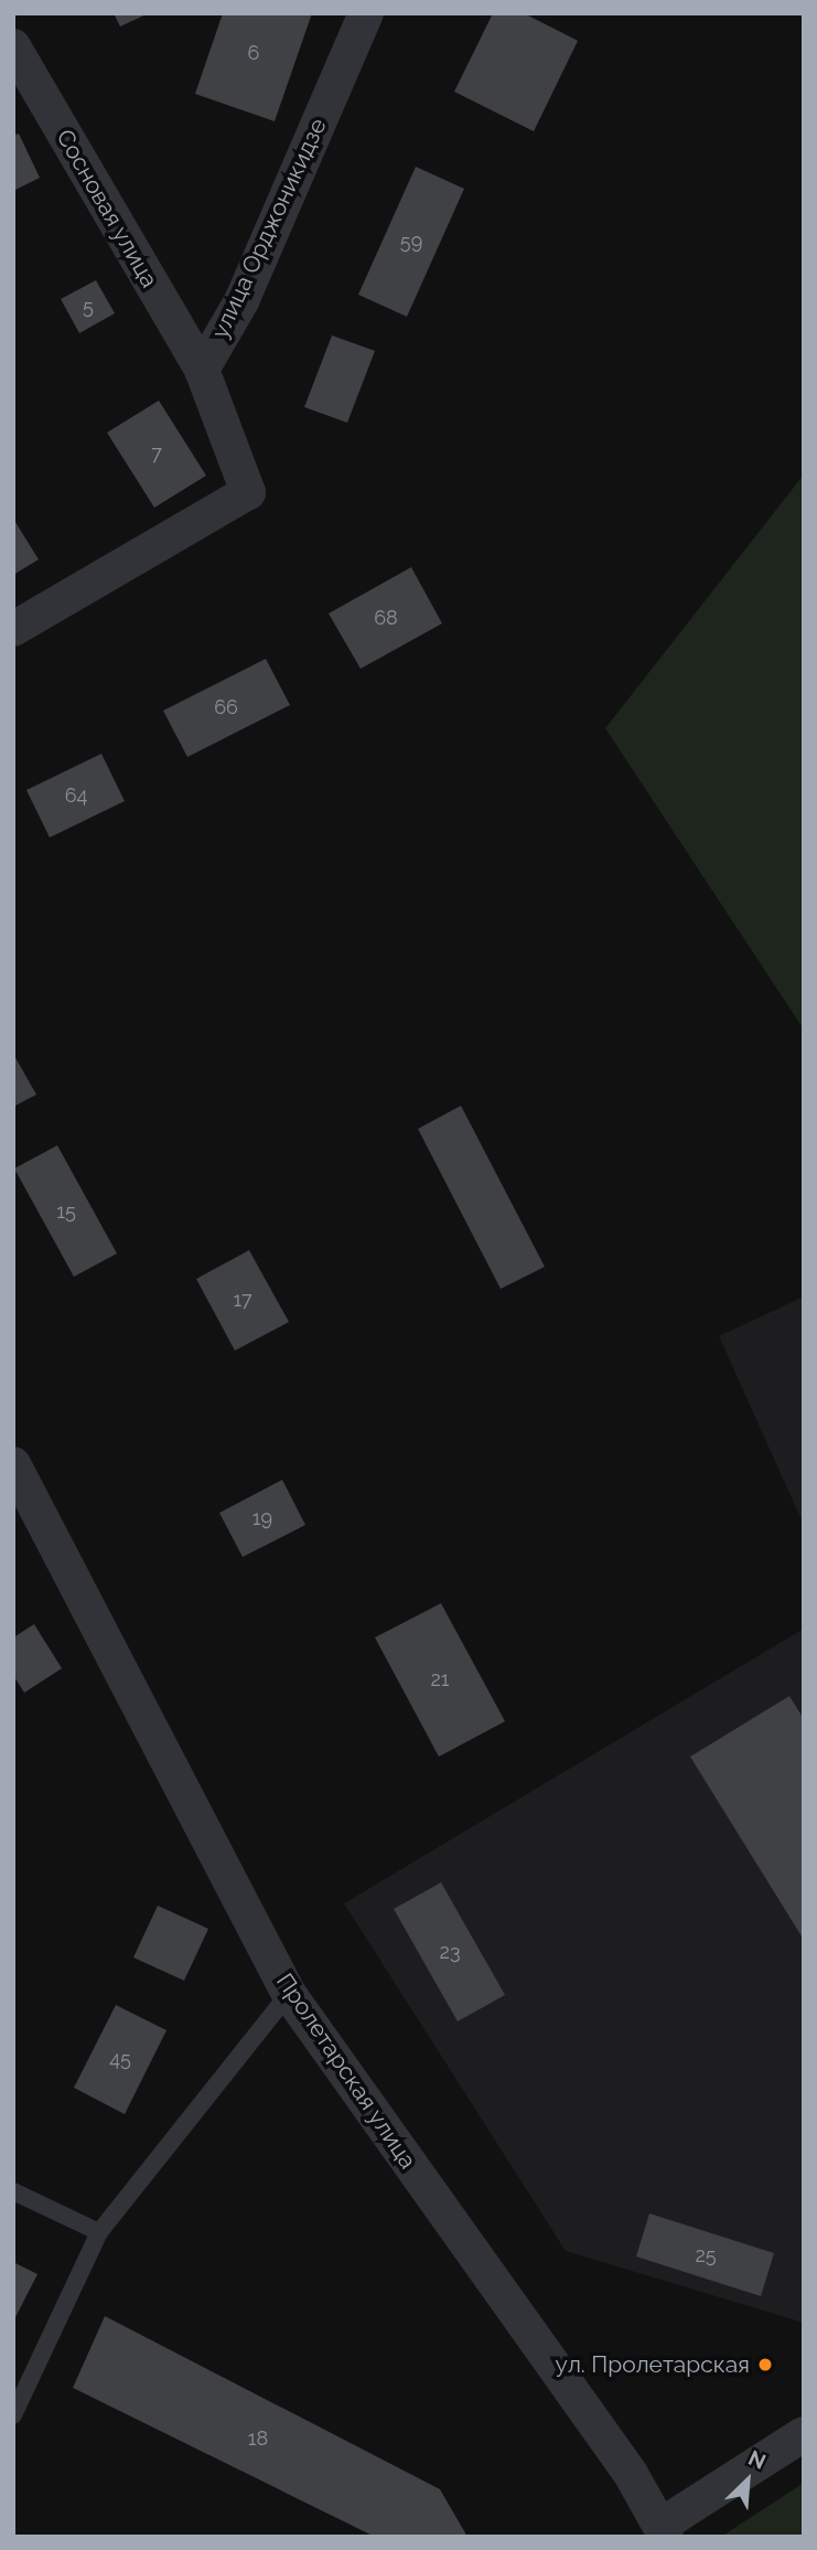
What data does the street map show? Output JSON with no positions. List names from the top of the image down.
{
  "streets": {
    "street": ["Сосновая улица", "улица Орджоникидзе", "Пролетарская улица"]
  },
  "crossings": [
    ["Сосновая улица", "улица Орджоникидзе"]
  ],
  "places": ["ул. Пролетарская"],
  "house_numbers": [
    "6",
    "59",
    "5",
    "7",
    "68",
    "66",
    "64",
    "15",
    "17",
    "19",
    "21",
    "23",
    "45",
    "25",
    "18"
  ],
  "north": "top right"
}
